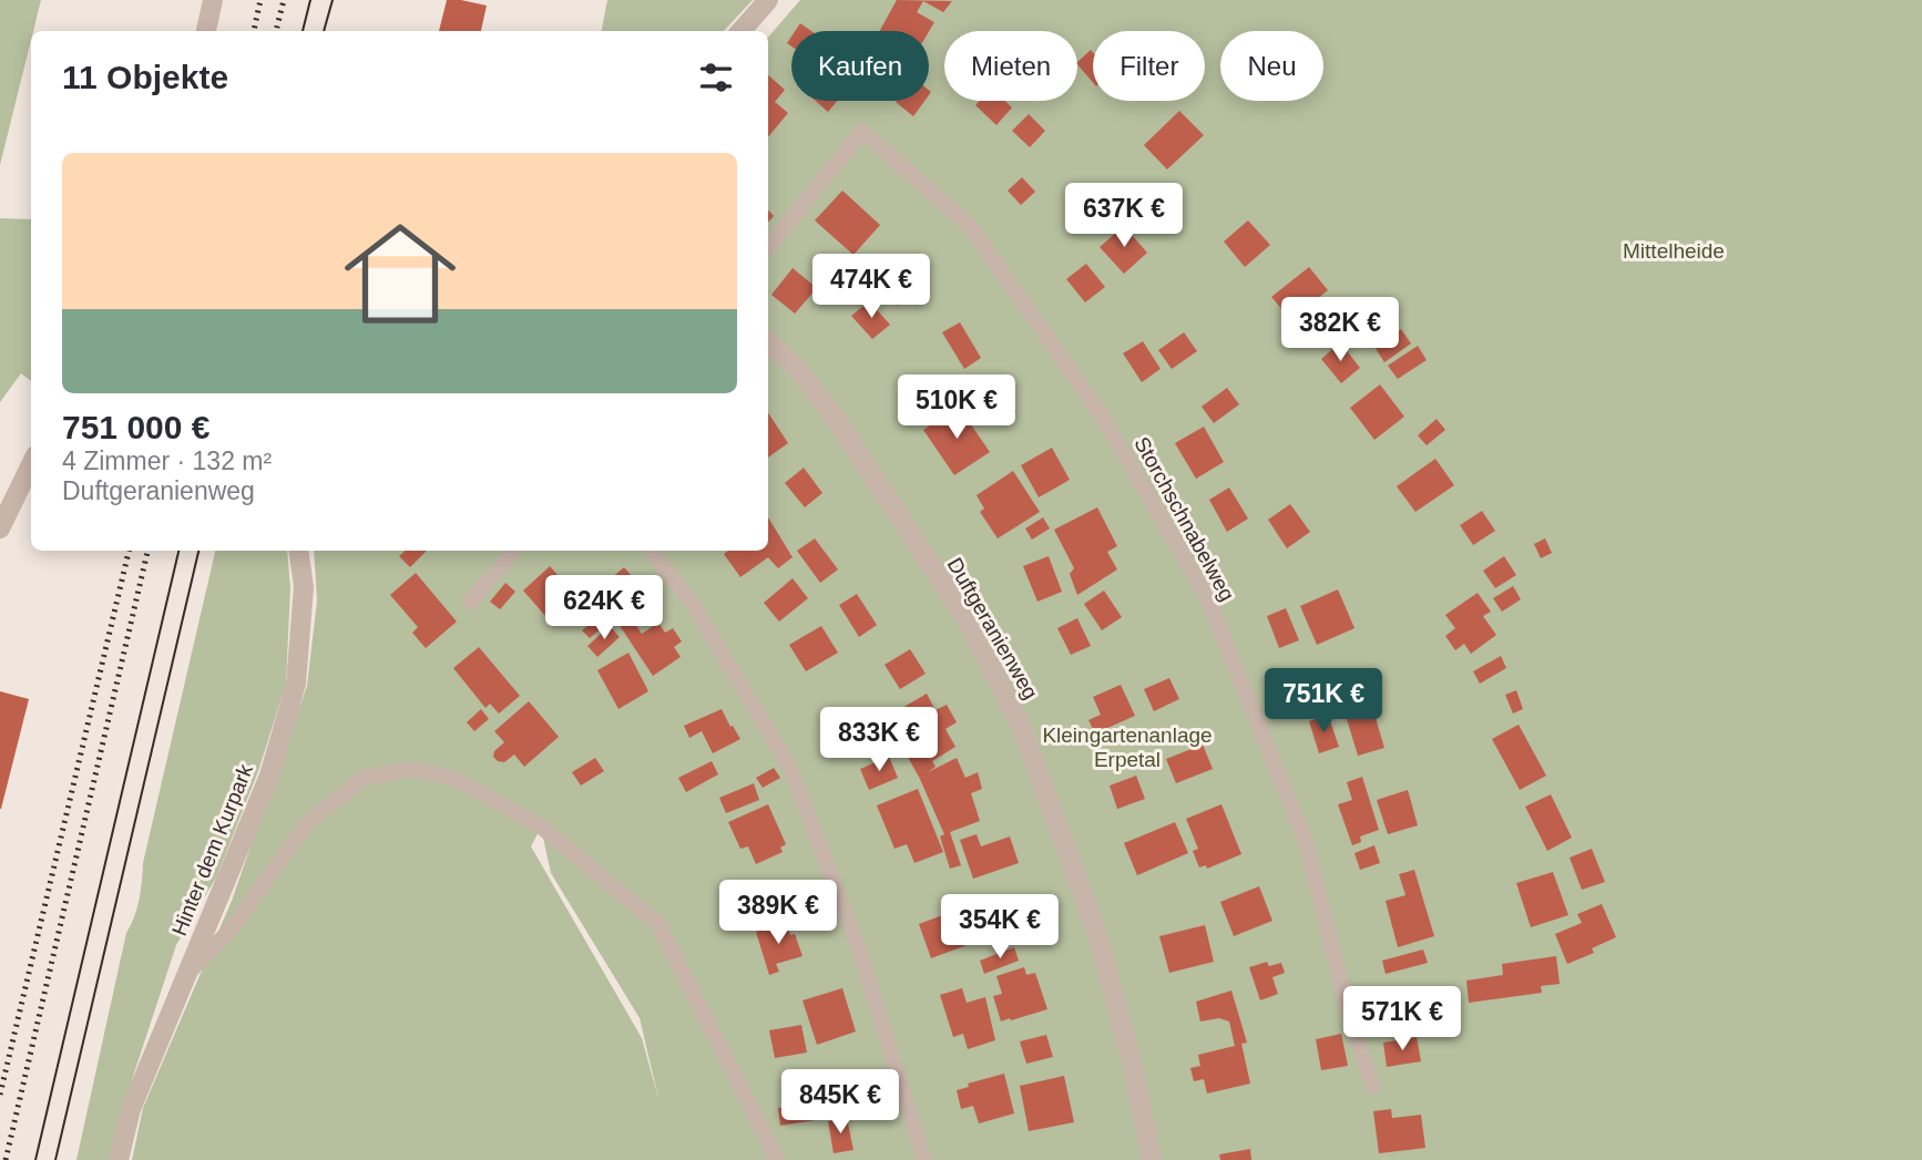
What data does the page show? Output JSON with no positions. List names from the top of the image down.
{
  "streets": {
    "street": ["Duftgeranienweg", "Hinter dem Kurpark"],
    "lane": ["Storchschnabelweg"]
  },
  "parks": ["Mittelheide", "Kleingartenanlage Erpetal"],
  "page": {
    "chip": [
      "Kaufen",
      "Mieten",
      "Filter",
      "Neu"
    ],
    "heading": "11 Objekte",
    "list": [
      {
        "name": "751 000 €",
        "note": "4 Zimmer · 132 m² · Duftgeranienweg"
      }
    ],
    "price": [
      "637K €",
      "474K €",
      "382K €",
      "510K €",
      "624K €",
      "751K €",
      "833K €",
      "389K €",
      "354K €",
      "571K €",
      "845K €"
    ]
  }
}
